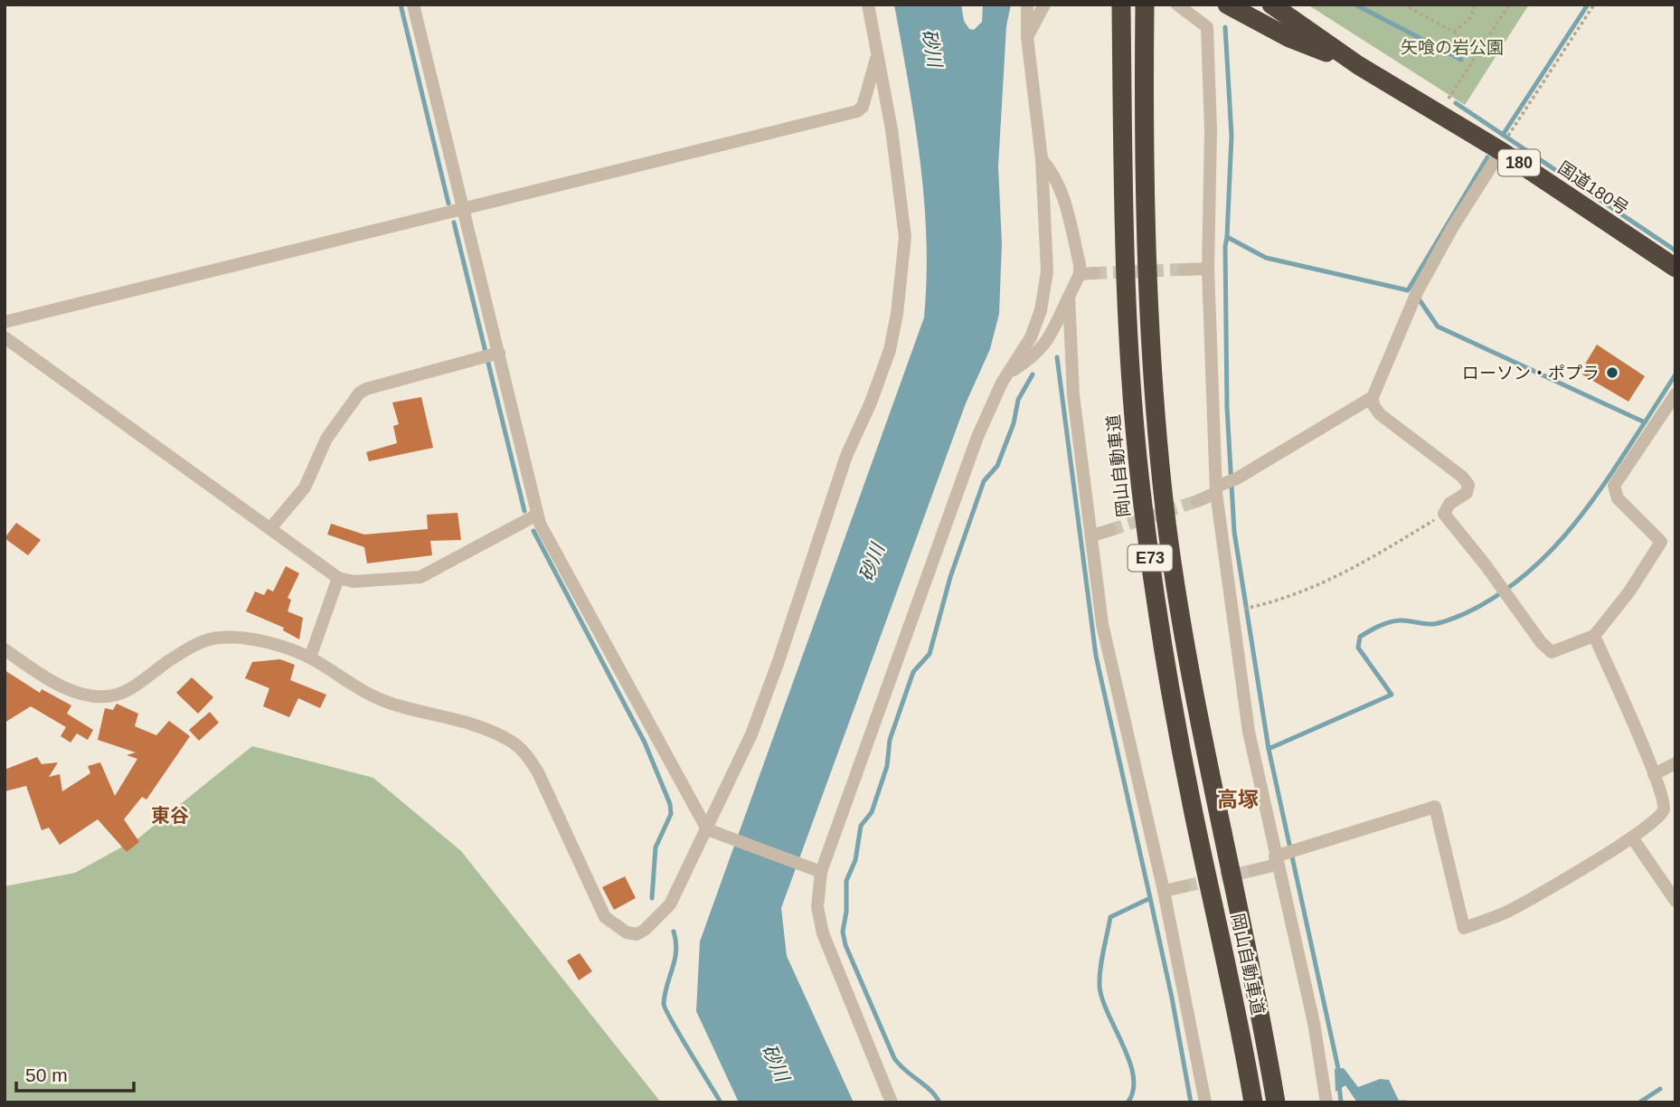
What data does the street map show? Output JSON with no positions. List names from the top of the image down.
{
  "streets": {
    "highway": [
      "180",
      "国道180号",
      "岡山自動車道",
      "E73"
    ]
  },
  "districts": ["高塚", "東谷"],
  "water": ["砂川"],
  "parks": ["矢喰の岩公園"],
  "places": ["ローソン・ポプラ"],
  "scale_bar": "50 m"
}
